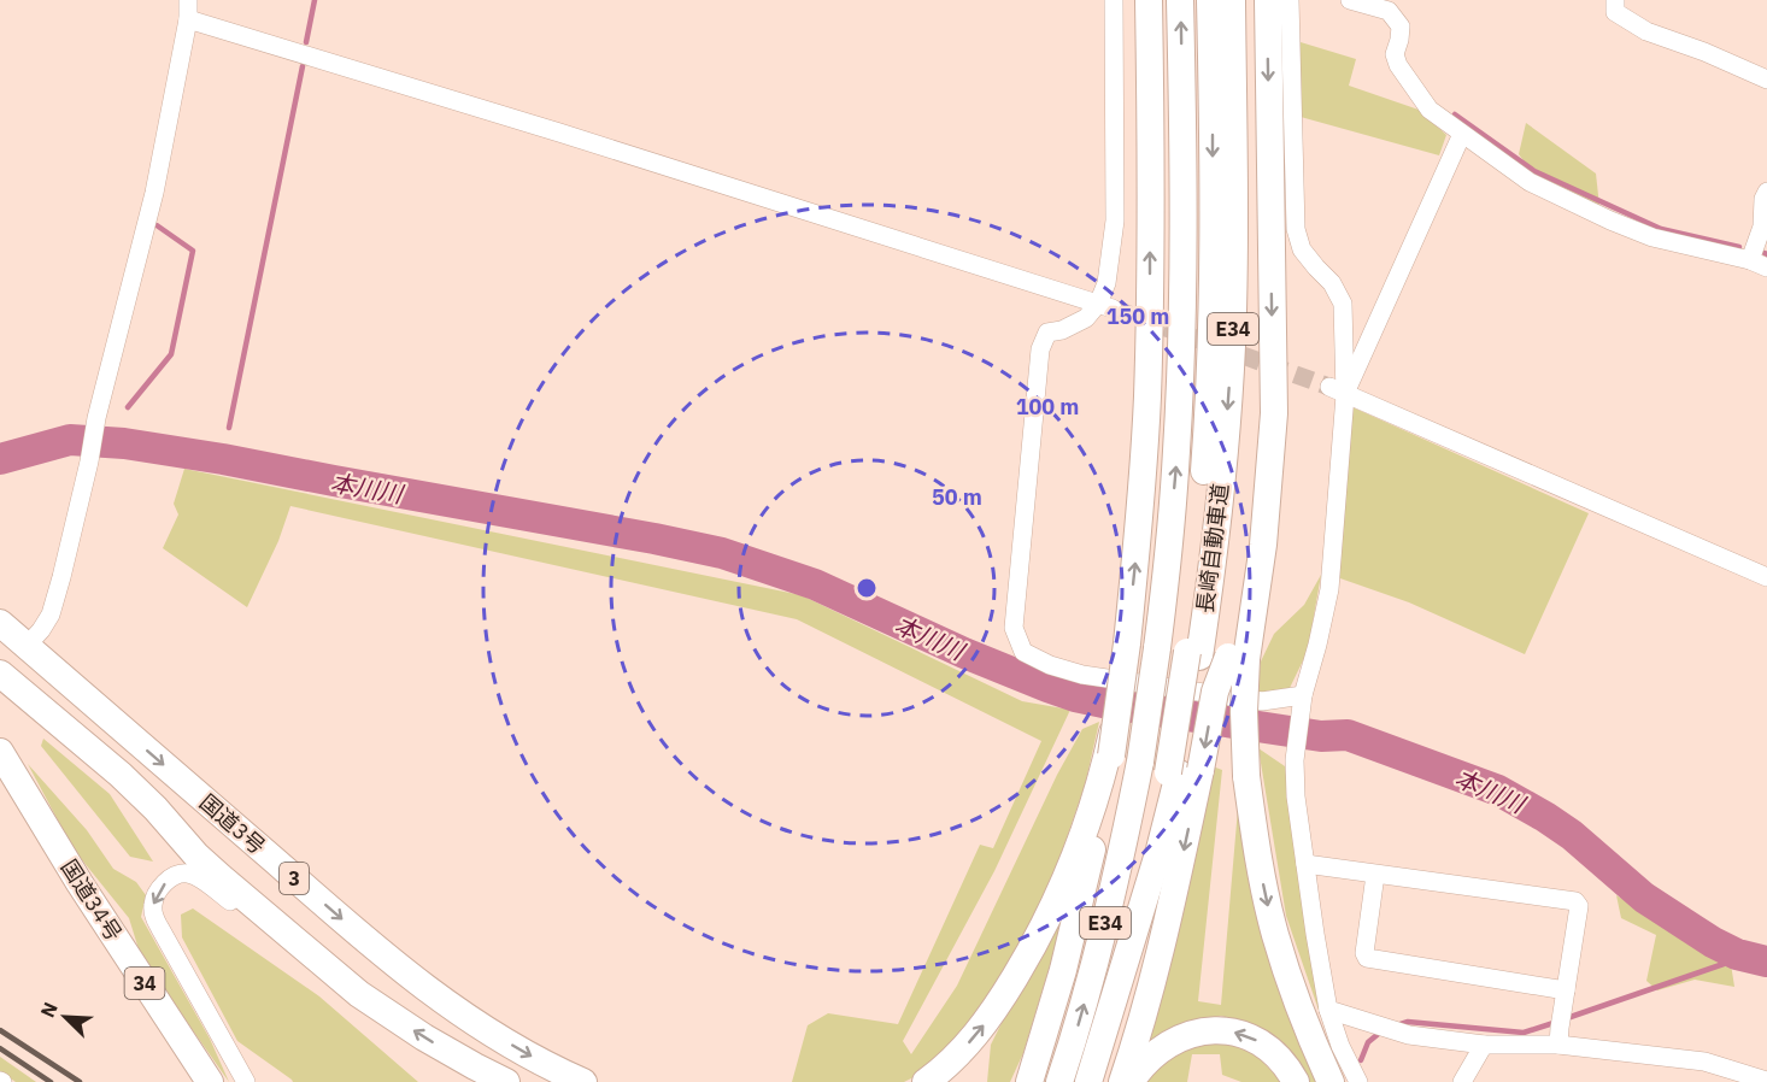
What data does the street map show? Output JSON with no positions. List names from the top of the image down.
{
  "streets": {
    "highway": [
      "E34",
      "長崎自動車道",
      "国道3号",
      "3",
      "国道34号",
      "34"
    ]
  },
  "crossings": [
    ["国道34号", "34"]
  ],
  "water": ["本川川"],
  "north": "top left",
  "rings": ["150 m", "100 m", "50 m"]
}
